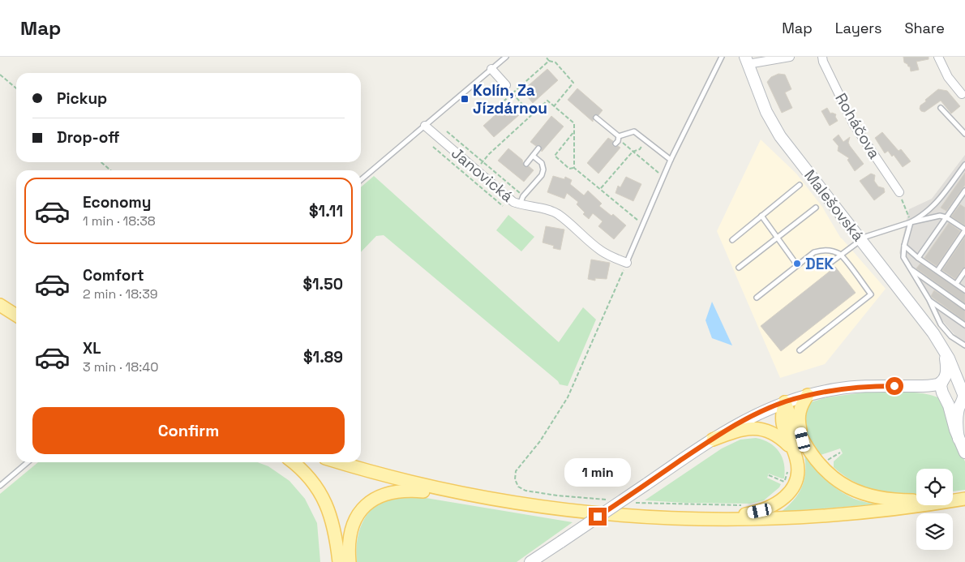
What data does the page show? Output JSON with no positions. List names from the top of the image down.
{
  "streets": {
    "main road": ["Malešovská"],
    "street": ["Roháčova", "Janovická"]
  },
  "places": {
    "transit": ["Kolín, Za Jízdárnou"],
    "other": ["DEK"]
  },
  "page": {
    "header": "Map",
    "nav": ["Map", "Layers", "Share"],
    "banner": ["Pickup", "Drop-off"],
    "list": [
      {
        "name": "Economy",
        "note": "1 min · 18:38",
        "value": "$1.11"
      },
      {
        "name": "Comfort",
        "note": "2 min · 18:39",
        "value": "$1.50"
      },
      {
        "name": "XL",
        "note": "3 min · 18:40",
        "value": "$1.89"
      }
    ],
    "buttons": "Confirm",
    "bubble": "1 min"
  }
}
